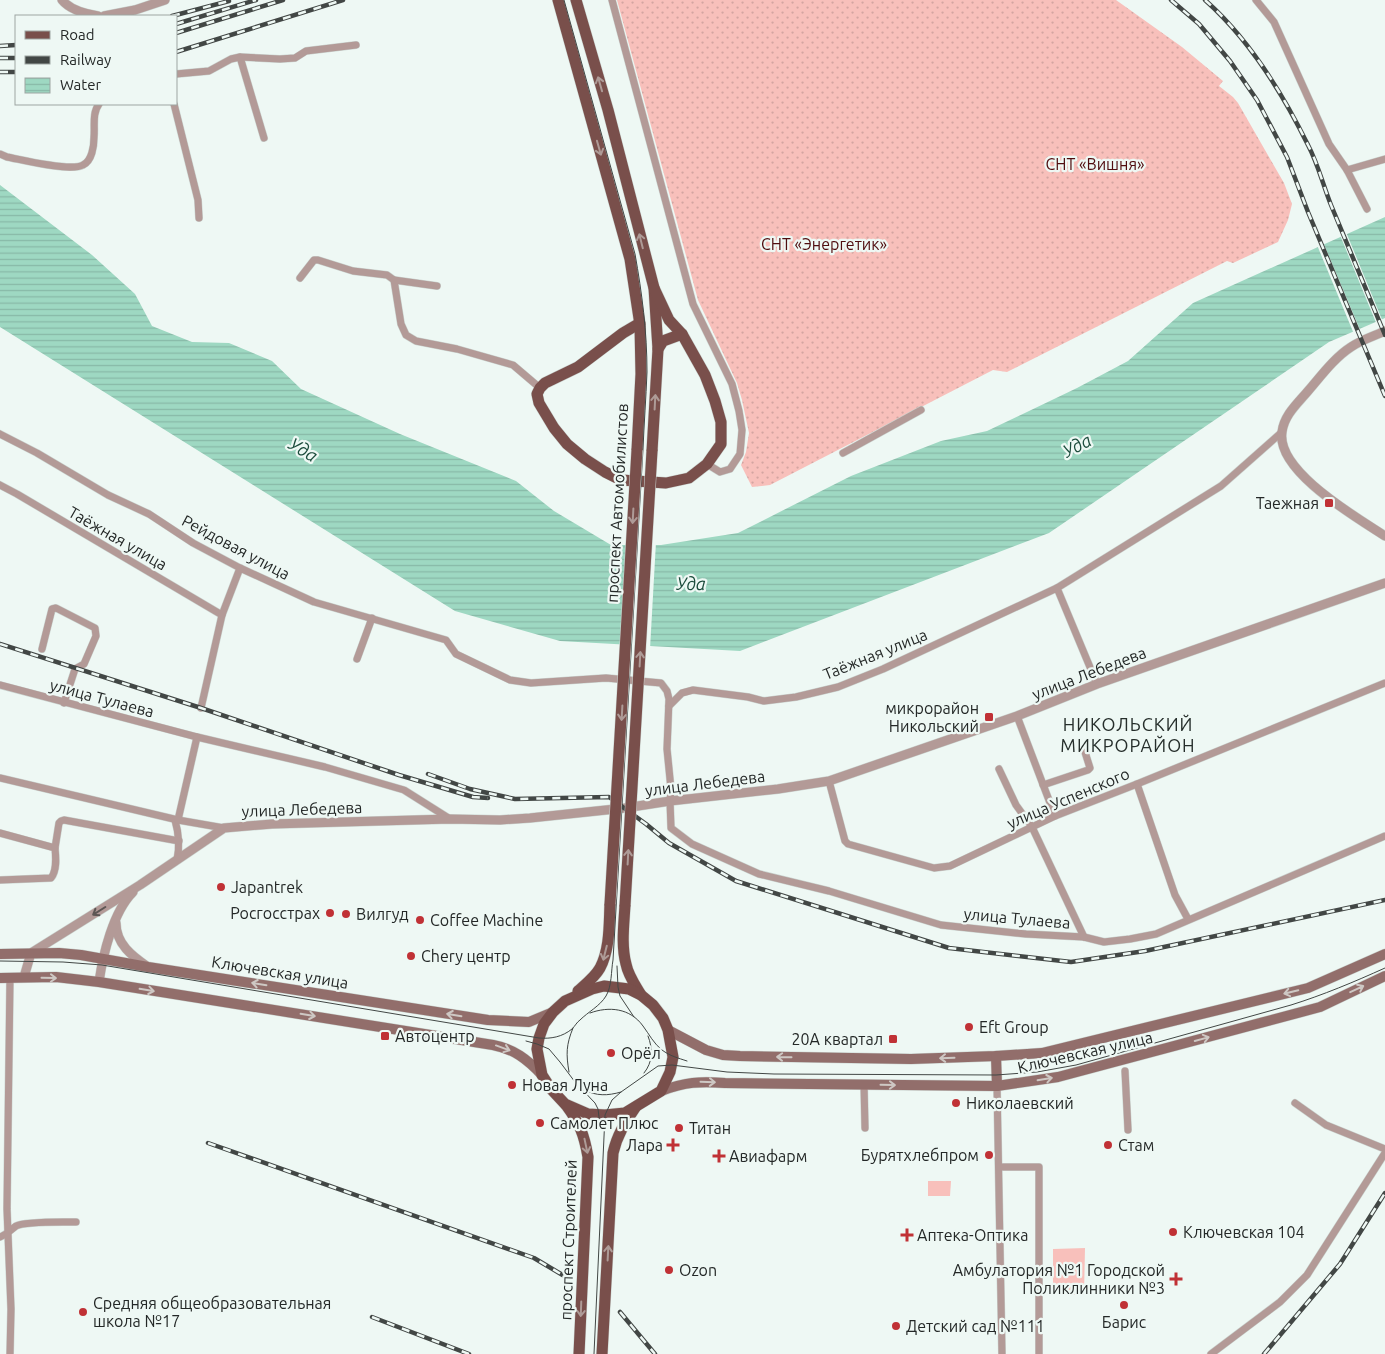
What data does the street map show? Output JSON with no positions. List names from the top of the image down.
{
  "streets": {
    "main road": ["проспект Автомобилистов", "Ключевская улица", "проспект Строителей"],
    "street": [
      "Таёжная улица",
      "Рейдовая улица",
      "улица Лебедева",
      "улица Тулаева",
      "улица Успенского"
    ]
  },
  "crossings": [
    ["проспект Автомобилистов", "Ключевская улица"],
    ["проспект Автомобилистов", "проспект Строителей"],
    ["Таёжная улица", "Рейдовая улица"],
    ["улица Лебедева", "улица Тулаева"],
    ["улица Лебедева", "улица Успенского"],
    ["Ключевская улица", "проспект Строителей"]
  ],
  "districts": ["НИКОЛЬСКИЙ МИКРОРАЙОН"],
  "water": ["Уда"],
  "parks": ["СНТ «Вишня»", "СНТ «Энергетик»"],
  "places": {
    "transit": [
      "Таежная",
      "микрорайон Никольский",
      "Автоцентр",
      "20А квартал"
    ],
    "other": [
      "Japantrek",
      "Росгосстрах",
      "Вилгуд",
      "Coffee Machine",
      "Chery центр",
      "Eft Group",
      "Орёл",
      "Новая Луна",
      "Николаевский",
      "Самолет Плюс",
      "Титан",
      "Стам",
      "Бурятхлебпром",
      "Ключевская 104",
      "Ozon",
      "Барис",
      "Средняя общеобразовательная школа №17",
      "Детский сад №111"
    ],
    "health": [
      "Лара",
      "Авиафарм",
      "Аптека-Оптика",
      "Амбулатория №1 Городской Поликлинники №3"
    ]
  },
  "legend": ["Road", "Railway", "Water"]
}
